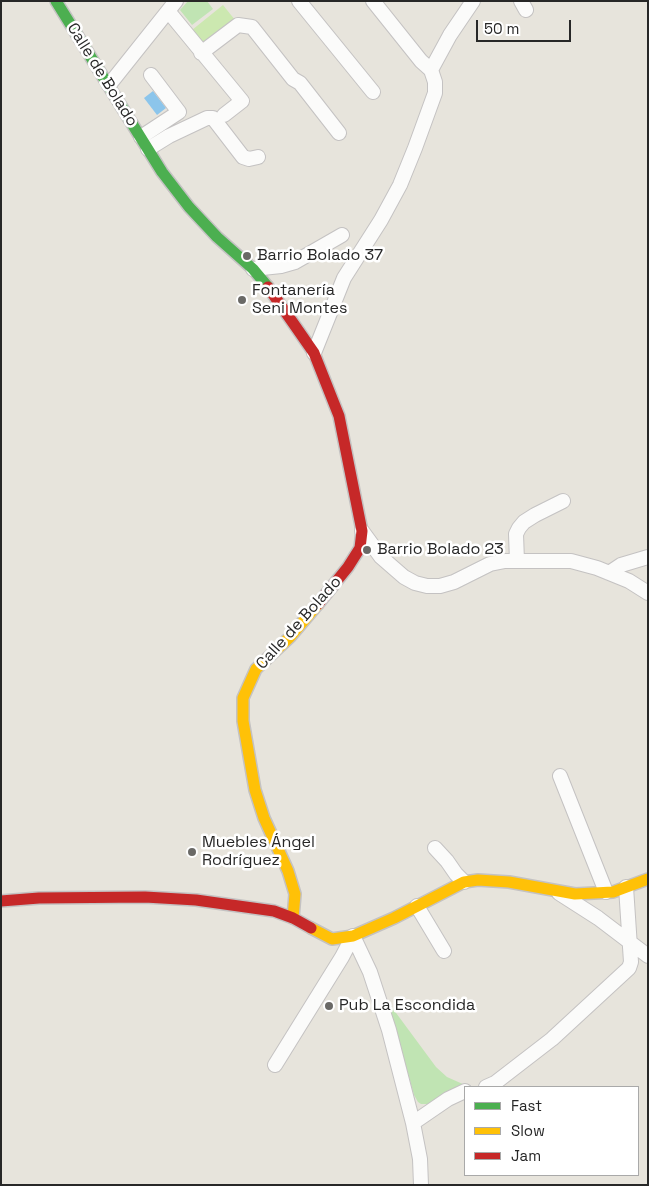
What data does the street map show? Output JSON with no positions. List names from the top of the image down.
{
  "streets": {
    "street": ["Calle de Bolado"]
  },
  "places": [
    "Barrio Bolado 37",
    "Fontanería Seni Montes",
    "Barrio Bolado 23",
    "Muebles Ángel Rodríguez",
    "Pub La Escondida"
  ],
  "legend": ["Fast", "Slow", "Jam"],
  "scale_bar": "50 m"
}
